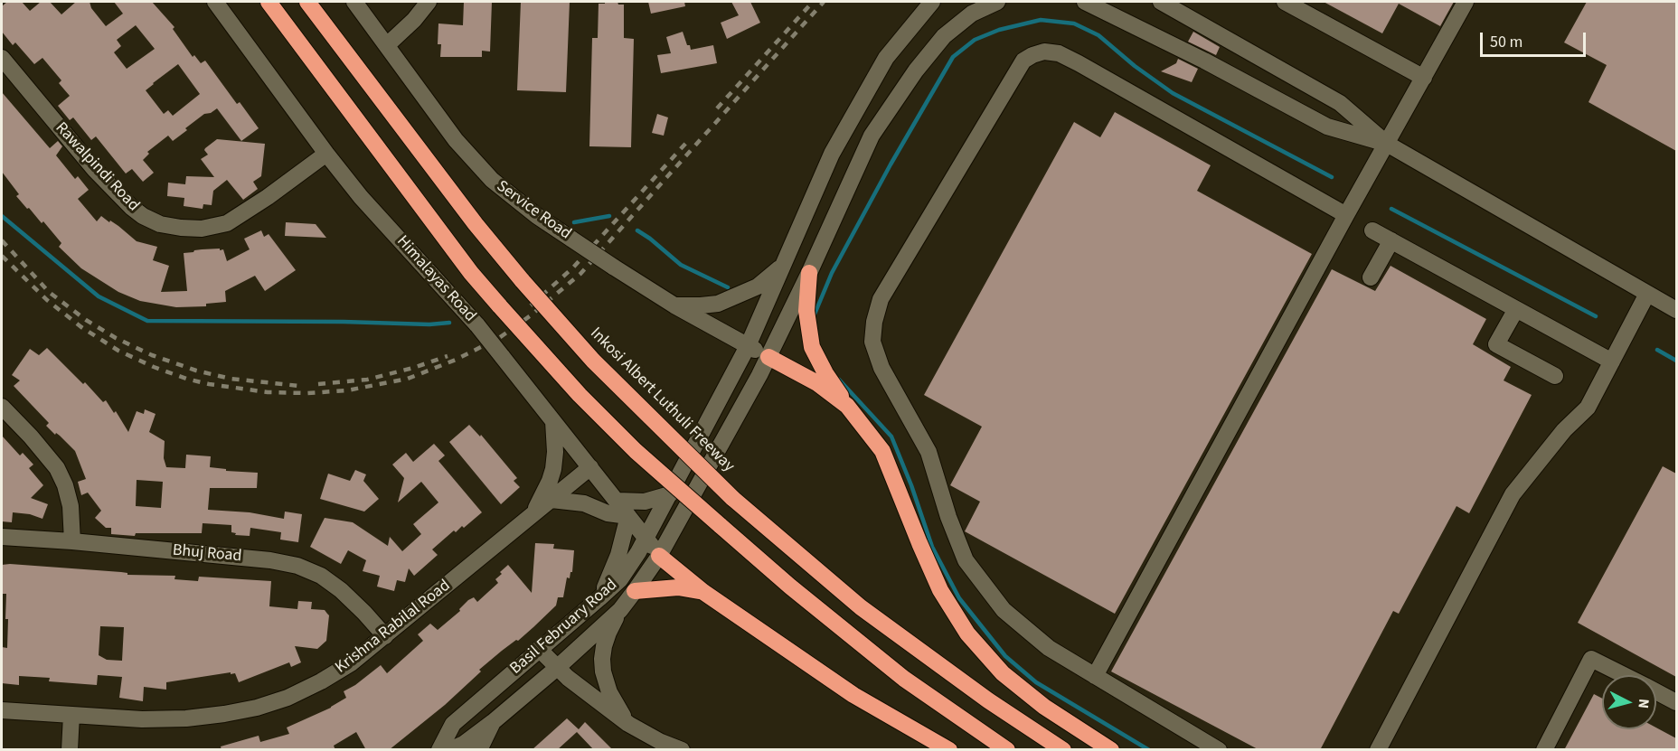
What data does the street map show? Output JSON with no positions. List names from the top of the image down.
{
  "streets": {
    "highway": ["Inkosi Albert Luthuli Freeway"],
    "street": [
      "Rawalpindi Road",
      "Service Road",
      "Himalayas Road",
      "Bhuj Road",
      "Krishna Rabilal Road",
      "Basil February Road"
    ]
  },
  "crossings": [
    ["Rawalpindi Road", "Himalayas Road"],
    ["Service Road", "Basil February Road"],
    ["Himalayas Road", "Krishna Rabilal Road"],
    ["Himalayas Road", "Basil February Road"],
    ["Bhuj Road", "Krishna Rabilal Road"]
  ],
  "scale_bar": "50 m",
  "north": "right"
}
